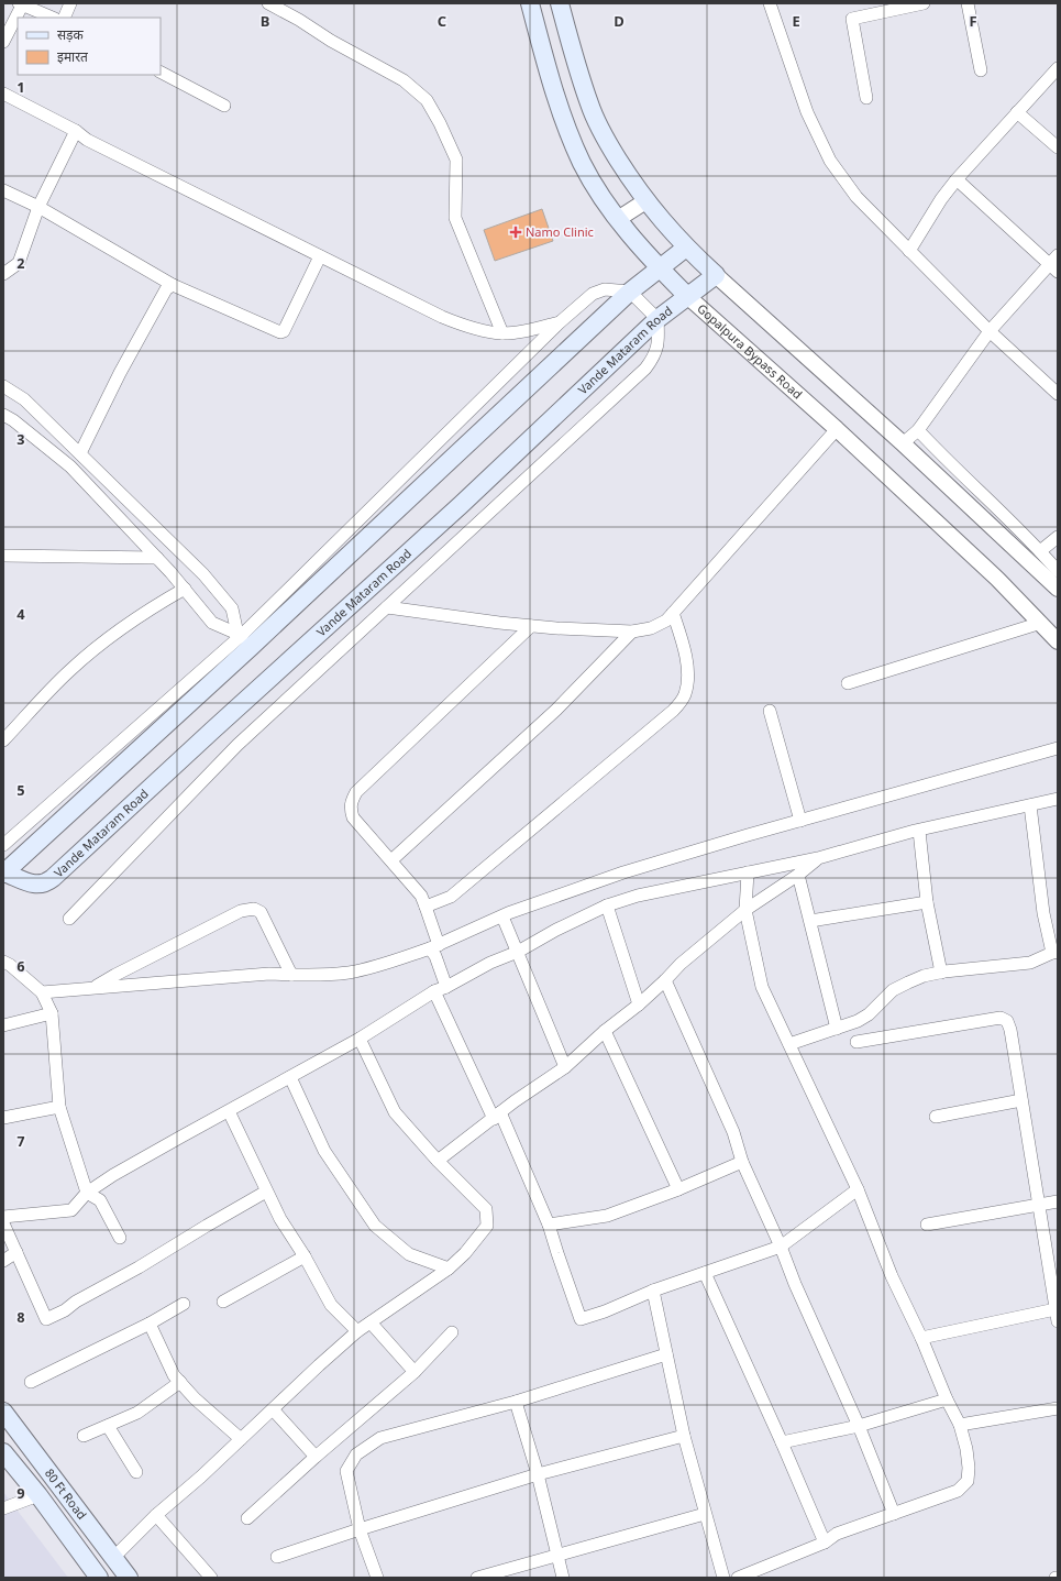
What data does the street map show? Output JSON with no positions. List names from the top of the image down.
{
  "streets": {
    "main road": ["Vande Mataram Road", "Gopalpura Bypass Road", "80 Ft Road"]
  },
  "crossings": [
    ["Vande Mataram Road", "Gopalpura Bypass Road"]
  ],
  "places": {
    "health": ["Namo Clinic"]
  },
  "legend": ["सड़क", "इमारत"],
  "grid": {
    "columns": [
      "B",
      "C",
      "D",
      "E",
      "F"
    ],
    "rows": [
      "1",
      "2",
      "3",
      "4",
      "5",
      "6",
      "7",
      "8",
      "9"
    ]
  }
}
